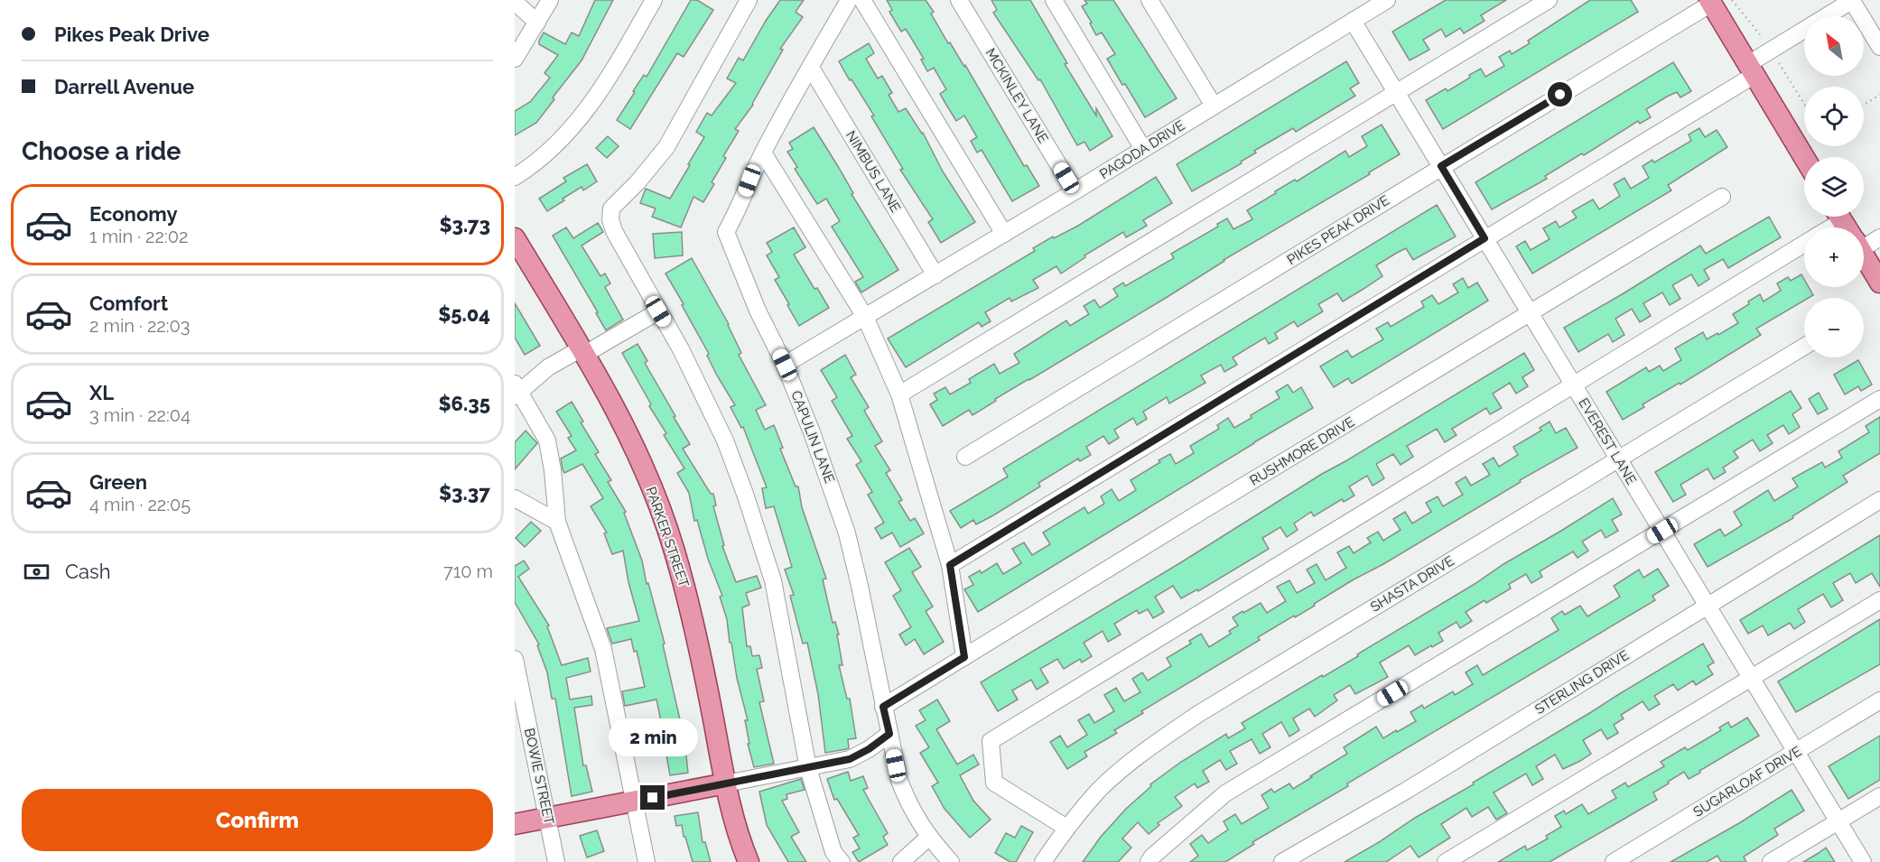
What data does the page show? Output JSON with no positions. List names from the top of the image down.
{
  "streets": {
    "main road": ["PARKER STREET"],
    "street": [
      "MCKINLEY LANE",
      "PAGODA DRIVE",
      "NIMBUS LANE",
      "PIKES PEAK DRIVE",
      "CAPULIN LANE",
      "EVEREST LANE",
      "RUSHMORE DRIVE",
      "SHASTA DRIVE",
      "STERLING DRIVE",
      "BOWIE STREET",
      "SUGARLOAF DRIVE"
    ]
  },
  "crossings": [
    ["MCKINLEY LANE", "PAGODA DRIVE"],
    ["PAGODA DRIVE", "NIMBUS LANE"],
    ["PAGODA DRIVE", "CAPULIN LANE"],
    ["PAGODA DRIVE", "EVEREST LANE"],
    ["NIMBUS LANE", "CAPULIN LANE"],
    ["PIKES PEAK DRIVE", "EVEREST LANE"],
    ["CAPULIN LANE", "RUSHMORE DRIVE"],
    ["EVEREST LANE", "RUSHMORE DRIVE"],
    ["EVEREST LANE", "SHASTA DRIVE"],
    ["EVEREST LANE", "STERLING DRIVE"],
    ["EVEREST LANE", "SUGARLOAF DRIVE"]
  ],
  "north": "top left",
  "page": {
    "banner": ["Pikes Peak Drive", "Darrell Avenue"],
    "map_buttons": ["+", "−"],
    "heading": "Choose a ride",
    "list": [
      {
        "name": "Economy",
        "note": "1 min · 22:02",
        "value": "$3.73"
      },
      {
        "name": "Comfort",
        "note": "2 min · 22:03",
        "value": "$5.04"
      },
      {
        "name": "XL",
        "note": "3 min · 22:04",
        "value": "$6.35"
      },
      {
        "name": "Green",
        "note": "4 min · 22:05",
        "value": "$3.37"
      }
    ],
    "pay": ["Cash", "710 m"],
    "bubble": "2 min",
    "buttons": "Confirm"
  }
}
